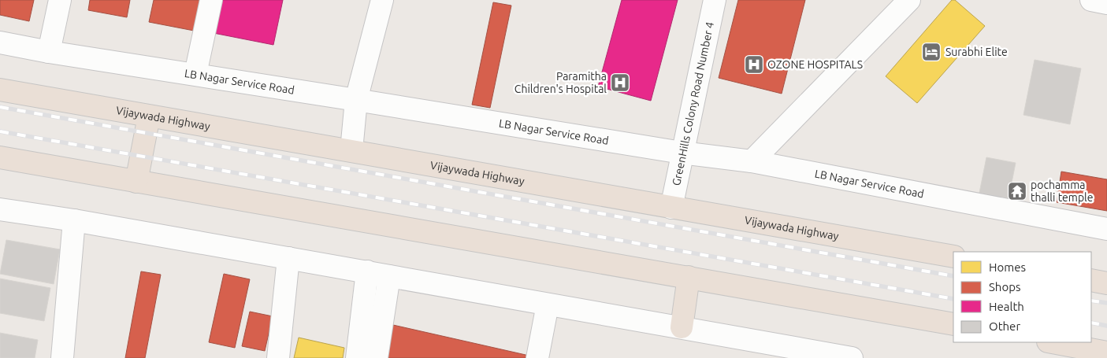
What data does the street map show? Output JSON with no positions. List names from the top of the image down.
{
  "streets": {
    "highway": ["Vijaywada Highway"],
    "street": ["LB Nagar Service Road", "GreenHills Colony Road Number 4"]
  },
  "crossings": [
    ["LB Nagar Service Road", "GreenHills Colony Road Number 4"],
    ["GreenHills Colony Road Number 4", "Vijaywada Highway"]
  ],
  "places": {
    "hotel": ["Surabhi Elite"],
    "hospital": ["OZONE HOSPITALS", "Paramitha Children's Hospital"],
    "temple": ["pochamma thalli temple"]
  },
  "legend": [
    "Homes",
    "Shops",
    "Health",
    "Other"
  ]
}
